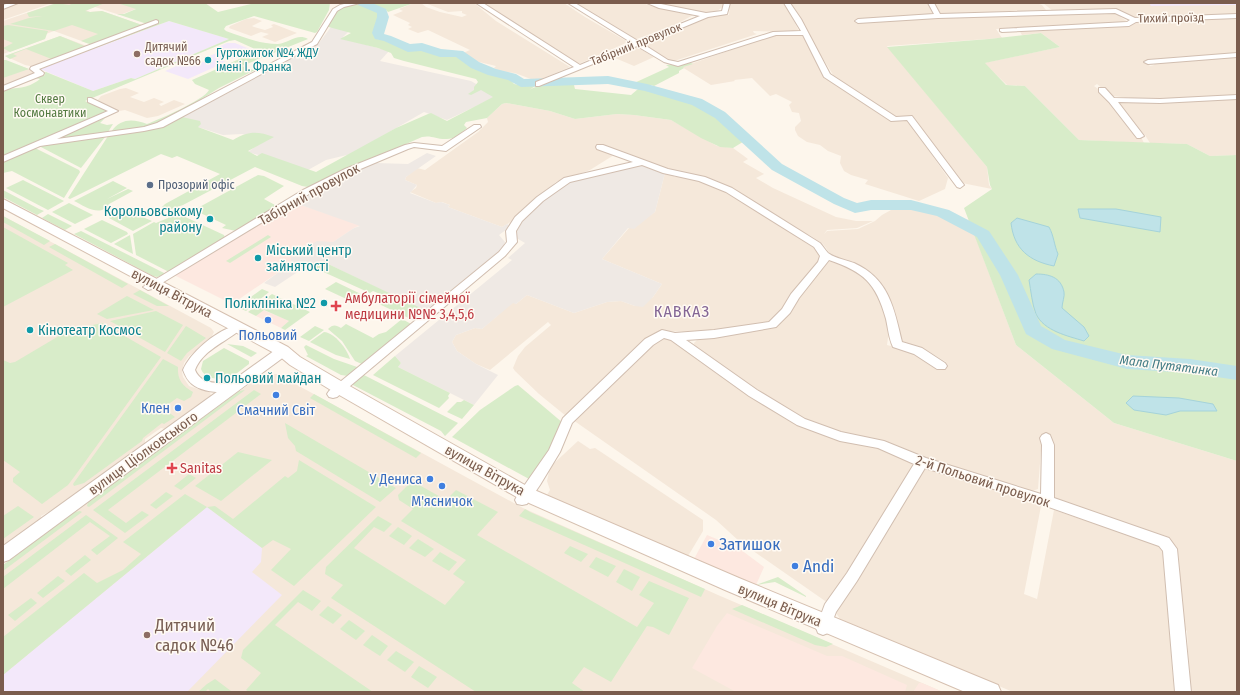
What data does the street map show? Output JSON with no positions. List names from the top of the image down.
{
  "streets": {
    "main road": ["вулиця Вітрука"],
    "street": [
      "Тихий проїзд",
      "Табірний провулок",
      "вулиця Ціолковського",
      "2-й Польовий провулок"
    ]
  },
  "crossings": [
    ["Табірний провулок", "вулиця Вітрука"],
    ["вулиця Вітрука", "вулиця Ціолковського"]
  ],
  "districts": ["КАВКАЗ"],
  "water": ["Мала Путятинка"],
  "parks": ["Сквер Космонавтики"],
  "places": {
    "other": [
      "Дитячий садок №66",
      "Гуртожиток №4 ЖДУ імені І. Франка",
      "Прозорий офіс",
      "Корольовському району",
      "Міський центр зайнятості",
      "Поліклініка №2",
      "Польовий",
      "Кінотеатр Космос",
      "Польовий майдан",
      "Смачний Світ",
      "Клен",
      "У Дениса",
      "М'ясничок",
      "Затишок",
      "Andi",
      "Дитячий садок №46"
    ],
    "health": ["Амбулаторії сімейної медицини №№ 3,4,5,6", "Sanitas"]
  }
}
